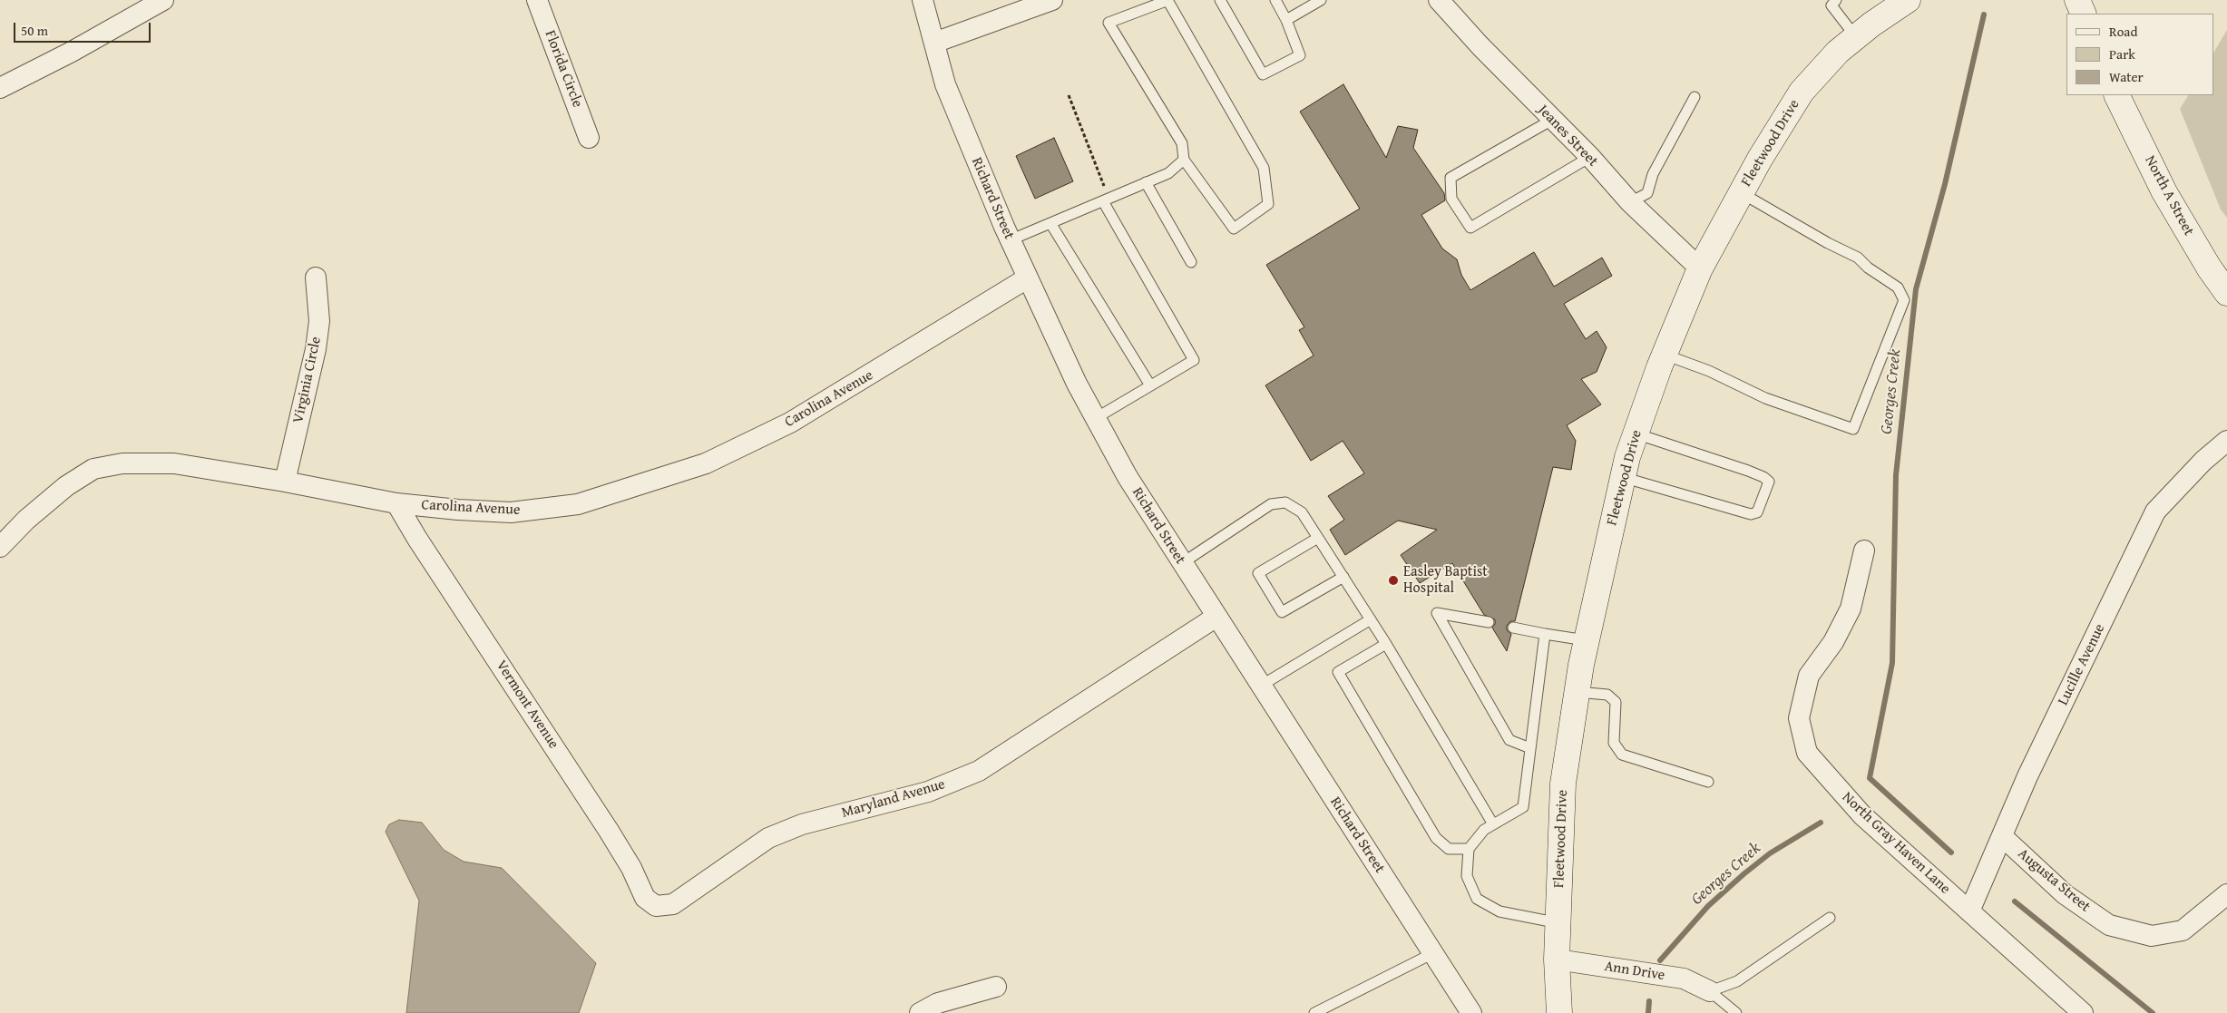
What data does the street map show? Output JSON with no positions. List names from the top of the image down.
{
  "streets": {
    "street": [
      "Florida Circle",
      "Jeanes Street",
      "Fleetwood Drive",
      "North A Street",
      "Richard Street",
      "Virginia Circle",
      "Carolina Avenue",
      "Lucille Avenue",
      "Vermont Avenue",
      "Maryland Avenue",
      "North Gray Haven Lane",
      "Augusta Street",
      "Ann Drive"
    ]
  },
  "crossings": [
    ["Jeanes Street", "Fleetwood Drive"],
    ["Fleetwood Drive", "Ann Drive"],
    ["Richard Street", "Carolina Avenue"],
    ["Richard Street", "Maryland Avenue"],
    ["Virginia Circle", "Carolina Avenue"],
    ["Carolina Avenue", "Vermont Avenue"],
    ["Lucille Avenue", "North Gray Haven Lane"],
    ["Lucille Avenue", "Augusta Street"],
    ["Vermont Avenue", "Maryland Avenue"]
  ],
  "water": ["Georges Creek"],
  "places": ["Easley Baptist Hospital"],
  "legend": ["Road", "Park", "Water"],
  "scale_bar": "50 m"
}
